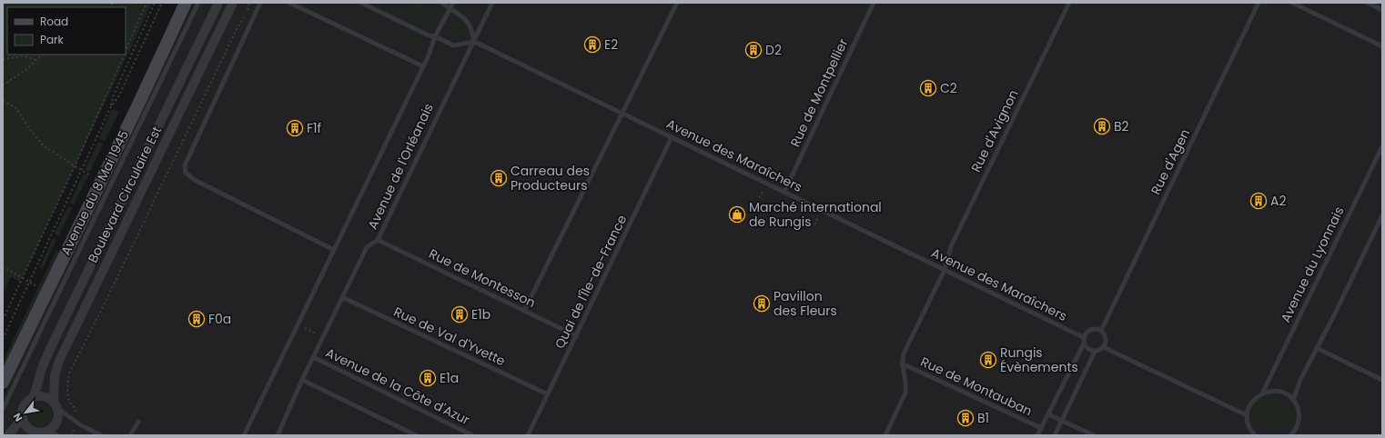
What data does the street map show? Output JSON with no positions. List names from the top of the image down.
{
  "streets": {
    "main road": ["Avenue du 8 Mai 1945"],
    "street": ["Boulevard Circulaire Est"],
    "lane": [
      "Rue de Montpellier",
      "Rue d'Avignon",
      "Avenue des Maraîchers",
      "Rue d'Agen",
      "Avenue de l'Orléanais",
      "Avenue du Lyonnais",
      "Rue de Montesson",
      "Quai de l'Île-de-France",
      "Rue de Val d'Yvette",
      "Avenue de la Côte d'Azur",
      "Rue de Montauban"
    ]
  },
  "crossings": [
    ["Rue de Montpellier", "Avenue des Maraîchers"],
    ["Rue d'Avignon", "Avenue des Maraîchers"],
    ["Rue d'Avignon", "Rue de Montauban"],
    ["Avenue des Maraîchers", "Rue d'Agen"],
    ["Avenue des Maraîchers", "Avenue de l'Orléanais"],
    ["Avenue des Maraîchers", "Quai de l'Île-de-France"],
    ["Avenue de l'Orléanais", "Rue de Montesson"],
    ["Avenue de l'Orléanais", "Rue de Val d'Yvette"],
    ["Avenue de l'Orléanais", "Avenue de la Côte d'Azur"],
    ["Rue de Montesson", "Quai de l'Île-de-France"],
    ["Quai de l'Île-de-France", "Rue de Val d'Yvette"]
  ],
  "places": {
    "building": [
      "E2",
      "D2",
      "C2",
      "B2",
      "F1f",
      "Carreau des Producteurs",
      "A2",
      "Pavillon des Fleurs",
      "E1b",
      "F0a",
      "Rungis Évènements",
      "E1a",
      "B1"
    ],
    "shop": ["Marché international de Rungis"]
  },
  "legend": ["Road", "Park"],
  "north": "bottom left"
}
